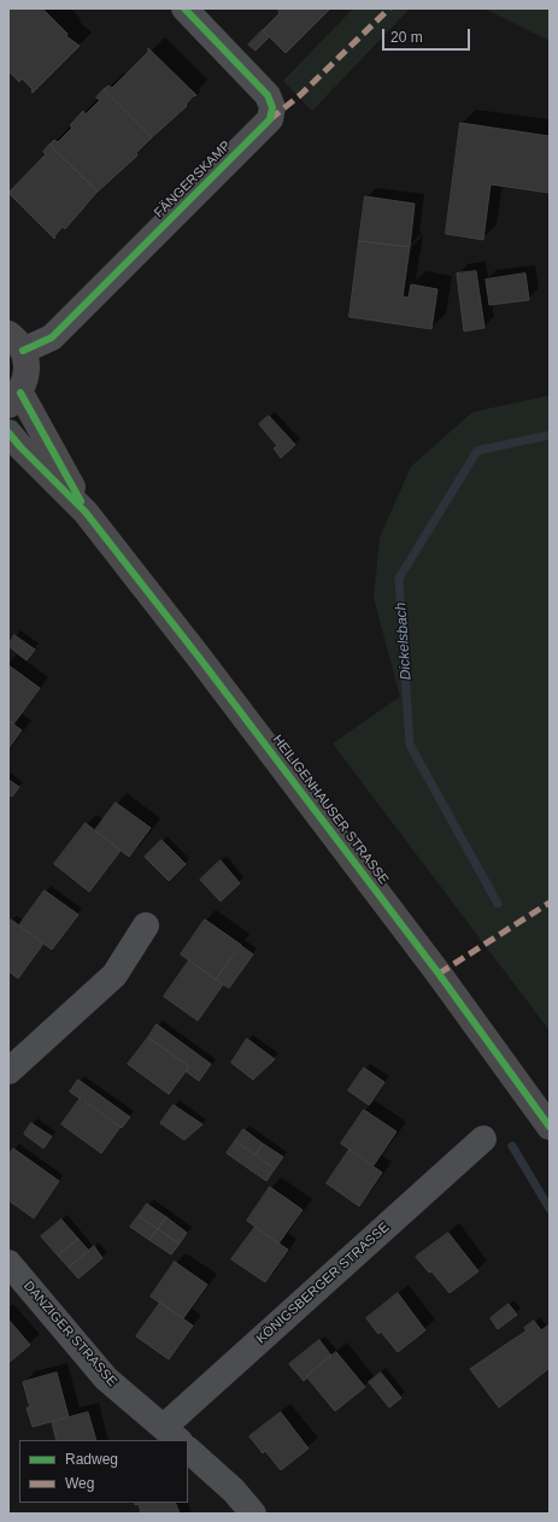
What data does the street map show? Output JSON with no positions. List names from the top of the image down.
{
  "streets": {
    "main road": ["HEILIGENHAUSER STRASSE"],
    "street": ["FÄNGERSKAMP", "KÖNIGSBERGER STRASSE", "DANZIGER STRASSE"]
  },
  "crossings": [
    ["KÖNIGSBERGER STRASSE", "DANZIGER STRASSE"]
  ],
  "water": ["Dickelsbach"],
  "legend": ["Radweg", "Weg"],
  "scale_bar": "20 m"
}
